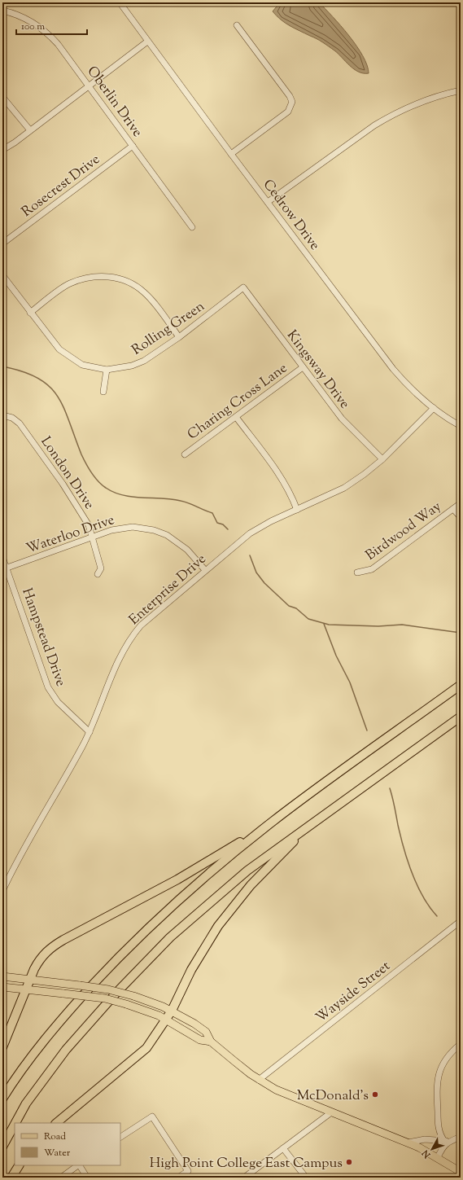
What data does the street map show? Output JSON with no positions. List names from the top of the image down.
{
  "streets": {
    "street": [
      "Oberlin Drive",
      "Rosecrest Drive",
      "Cedrow Drive",
      "Rolling Green",
      "Kingsway Drive",
      "Charing Cross Lane",
      "London Drive",
      "Birdwood Way",
      "Waterloo Drive",
      "Enterprise Drive",
      "Hampstead Drive",
      "Wayside Street"
    ]
  },
  "crossings": [
    ["Oberlin Drive", "Rosecrest Drive"],
    ["Cedrow Drive", "Enterprise Drive"],
    ["Rolling Green", "Kingsway Drive"],
    ["Kingsway Drive", "Charing Cross Lane"],
    ["Kingsway Drive", "Enterprise Drive"],
    ["London Drive", "Waterloo Drive"],
    ["Waterloo Drive", "Enterprise Drive"],
    ["Waterloo Drive", "Hampstead Drive"],
    ["Enterprise Drive", "Hampstead Drive"]
  ],
  "places": ["McDonald's", "High Point College East Campus"],
  "legend": ["Road", "Water"],
  "scale_bar": "100 m",
  "north": "bottom left"
}
